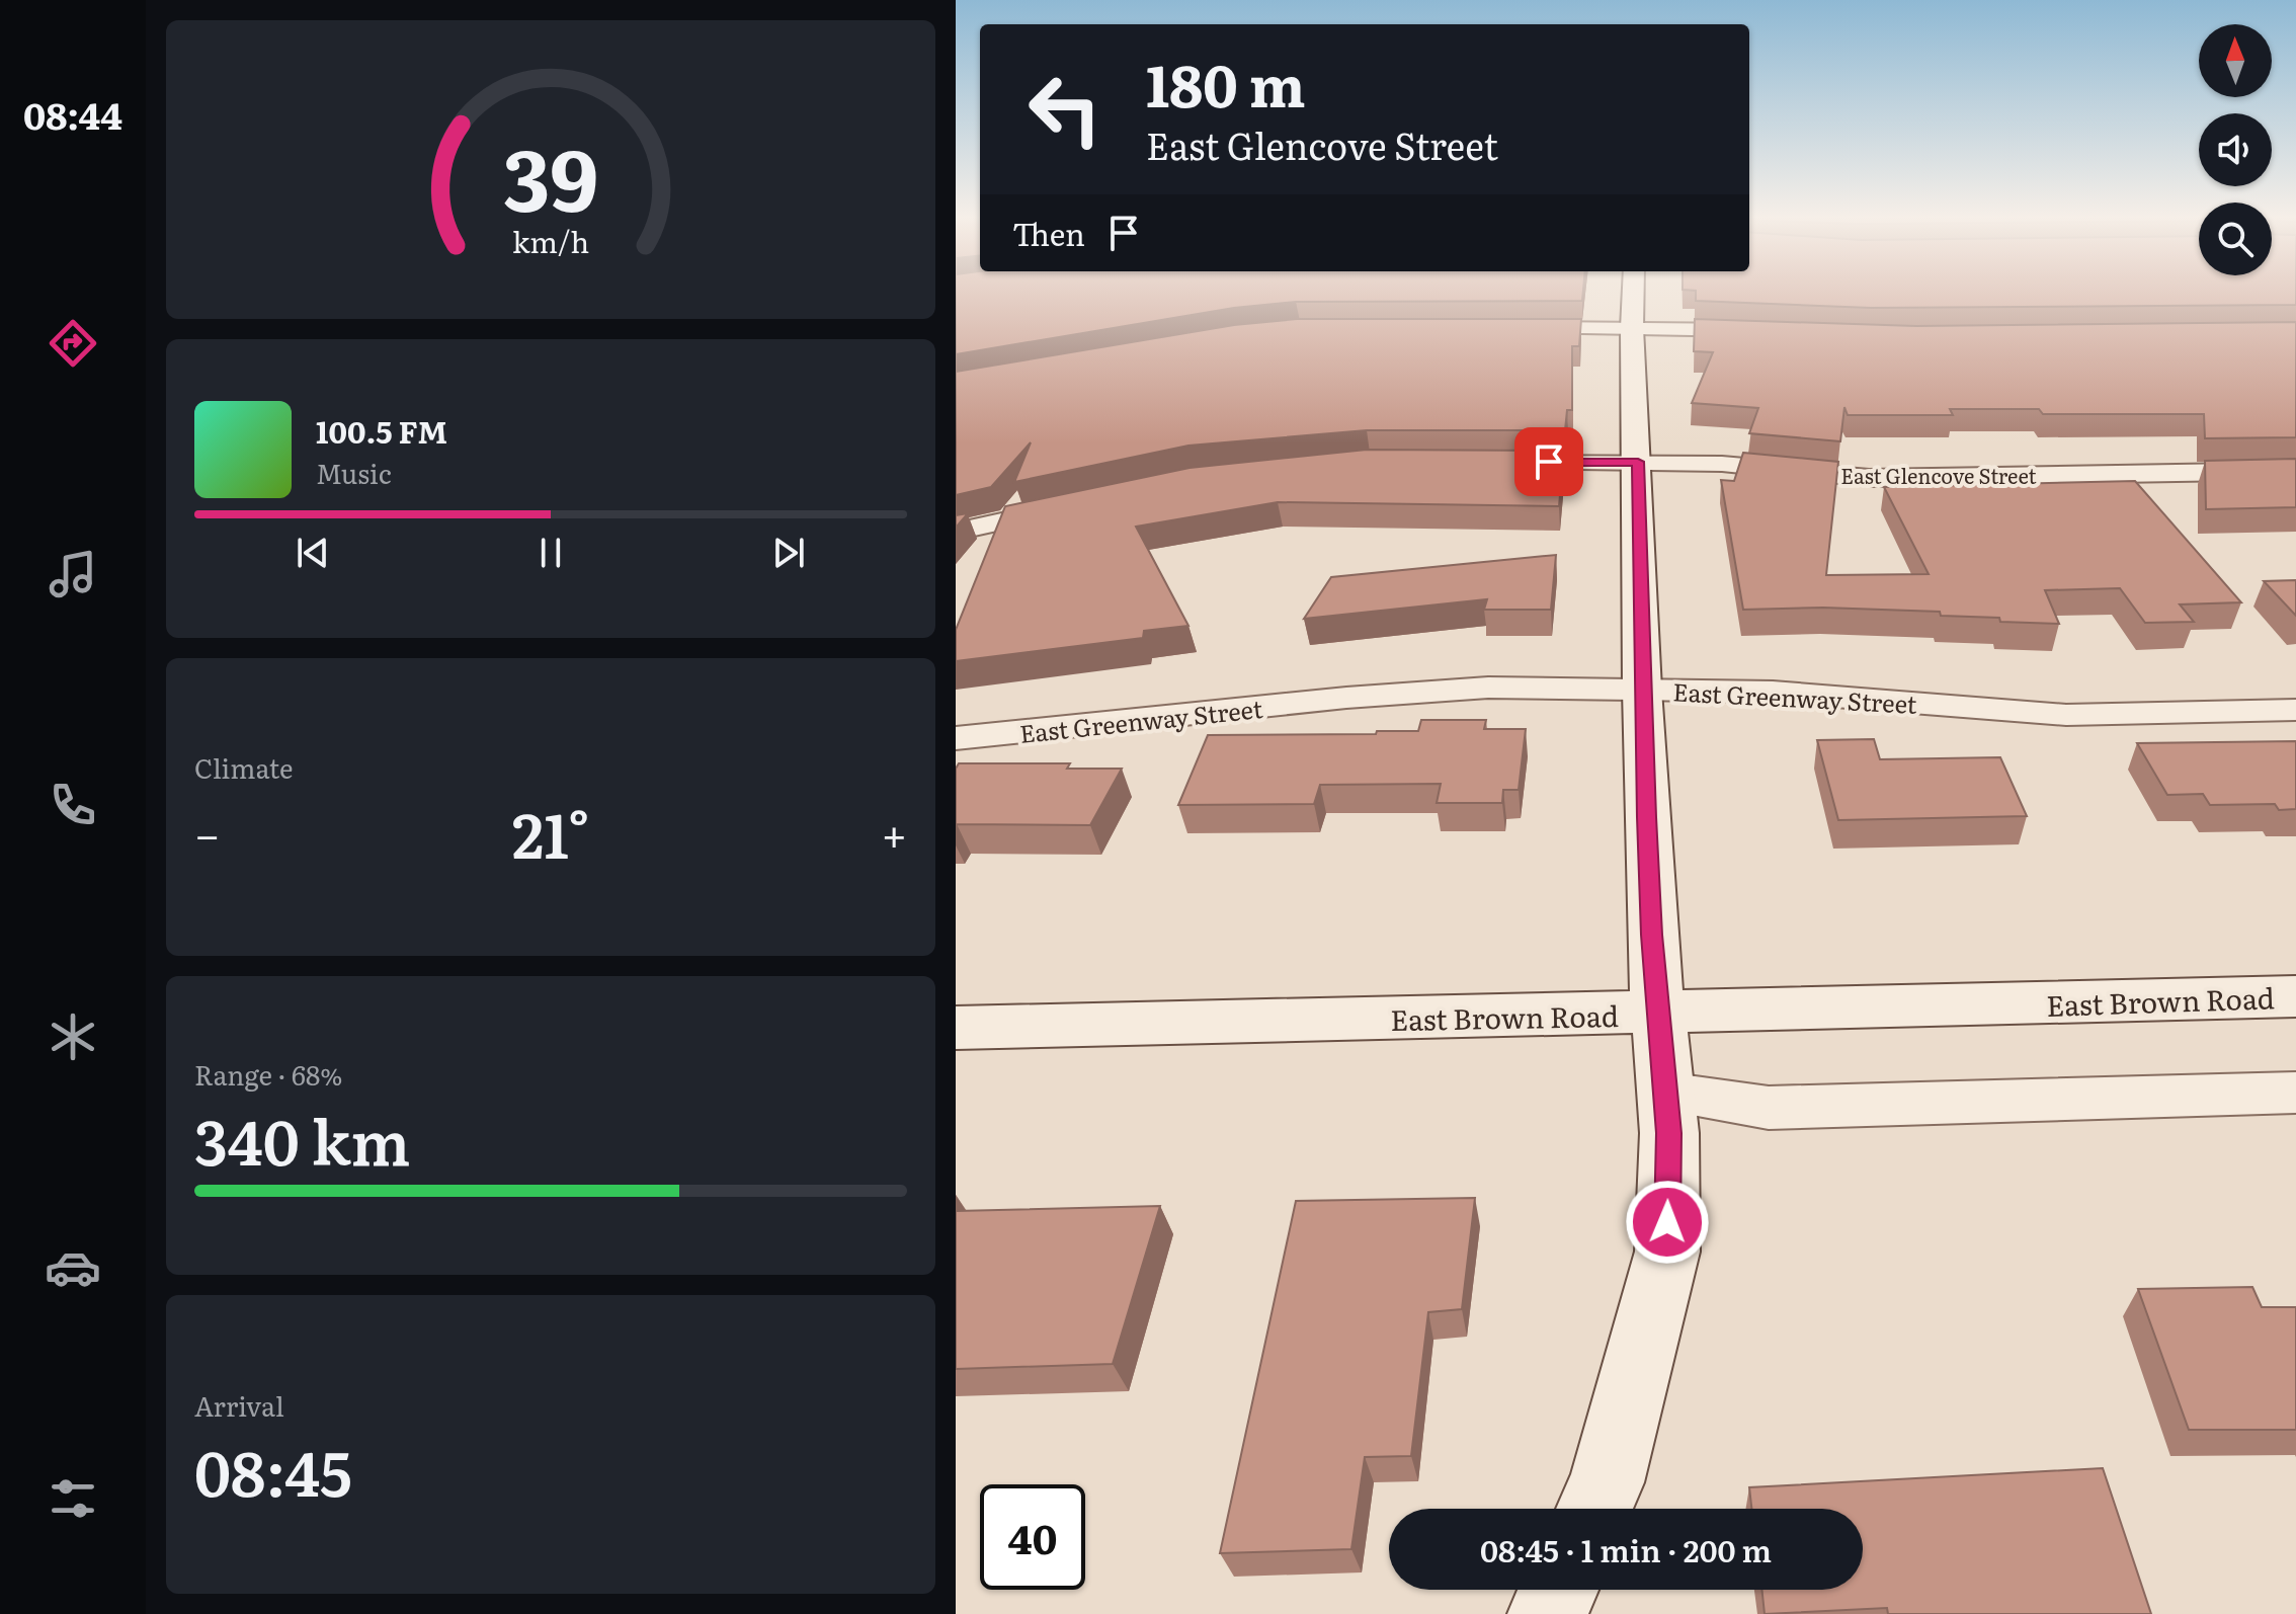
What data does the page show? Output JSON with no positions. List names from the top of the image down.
{
  "streets": {
    "street": ["East Glencove Street", "East Greenway Street", "East Brown Road"]
  },
  "north": "top",
  "page": {
    "tabs": "08:44",
    "turn": ["180 m", "East Glencove Street"],
    "then": "Then",
    "song": ["100.5 FM", "Music"],
    "tile": [
      "Climate",
      ["Range · 68%", "340 km"],
      ["Arrival", "08:45"]
    ],
    "heat": ["−", "21°", "+"],
    "limit": "40",
    "trip": "08:45 · 1 min · 200 m",
    "gauge": ["39", "km/h"]
  }
}
